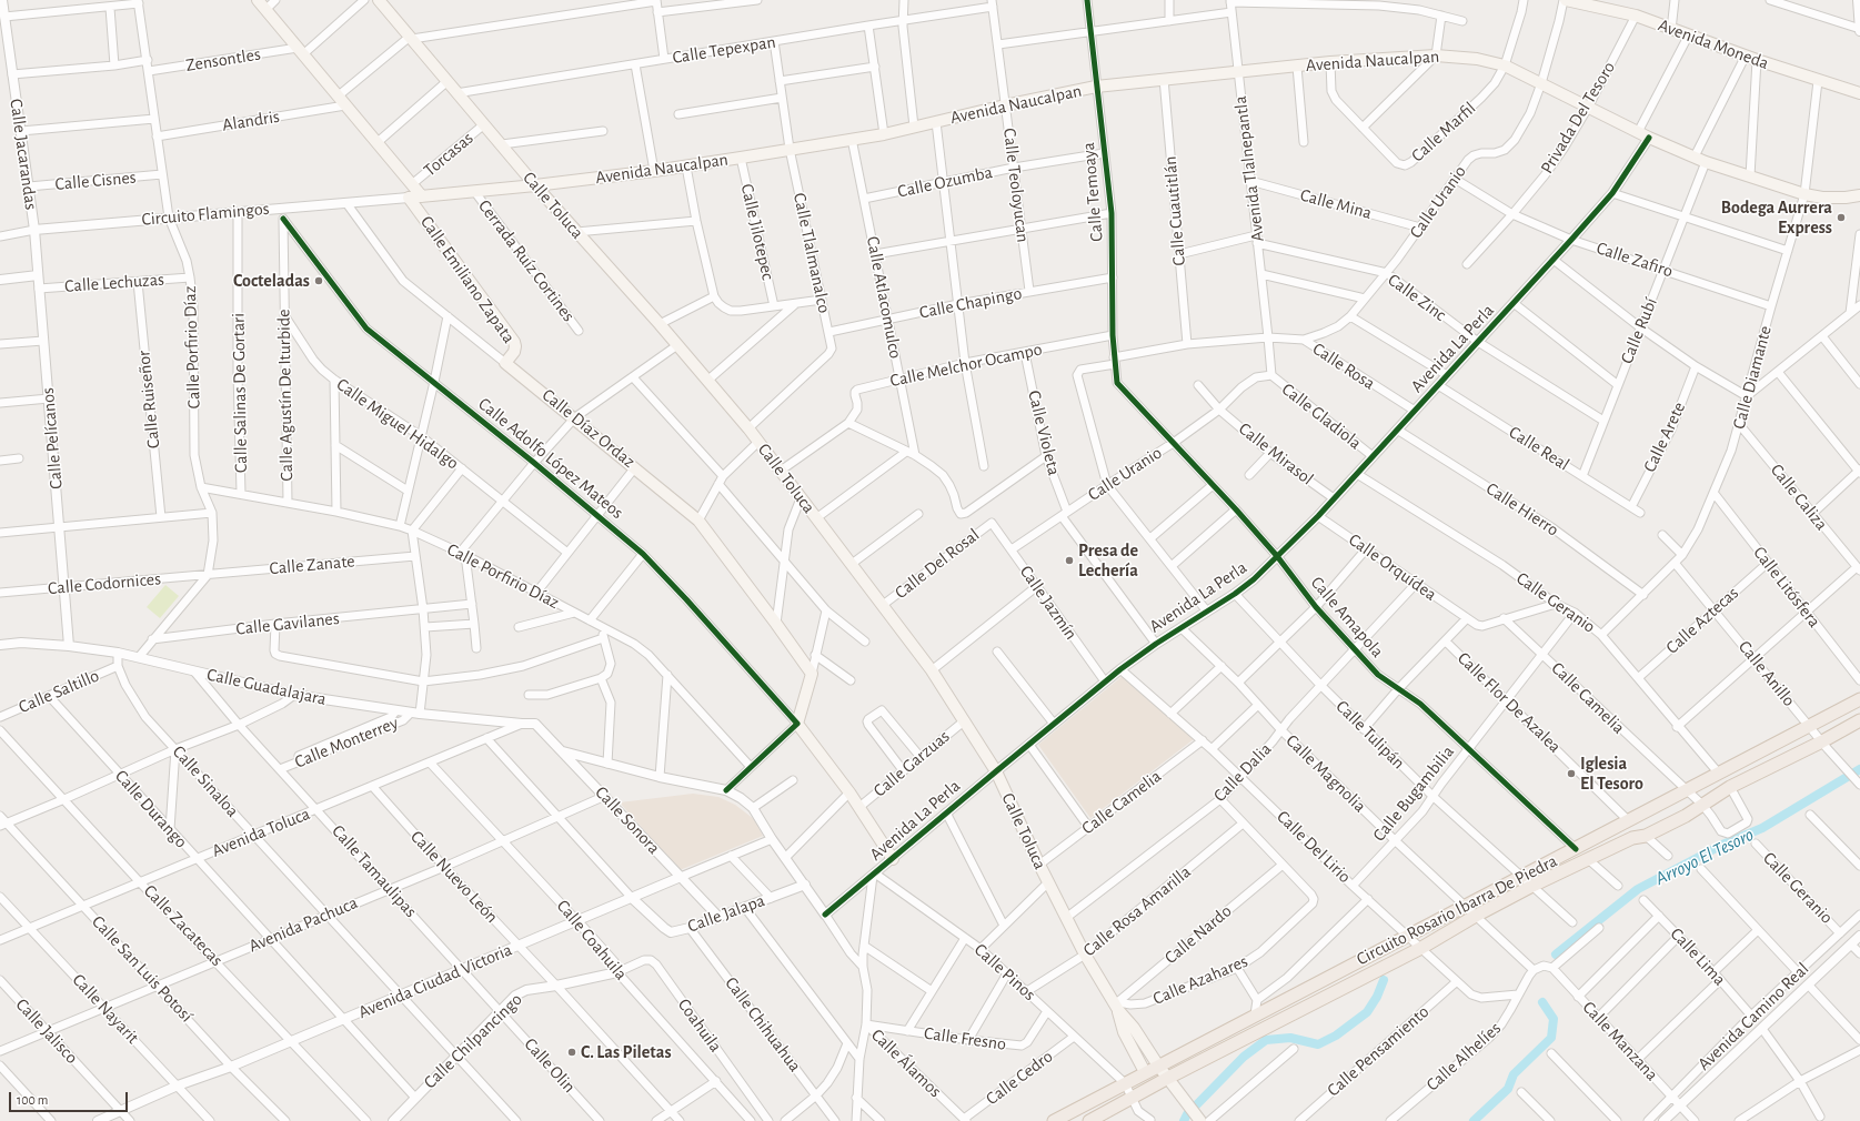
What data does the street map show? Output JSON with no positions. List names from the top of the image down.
{
  "streets": {
    "main road": [
      "Avenida Moneda",
      "Avenida Naucalpan",
      "Calle Toluca",
      "Circuito Flamingos",
      "Calle Emiliano Zapata",
      "Calle Díaz Ordaz",
      "Calle Adolfo López Mateos",
      "Circuito Rosario Ibarra De Piedra"
    ],
    "street": [
      "Calle Tepexpan",
      "Zensontles",
      "Privada Del Tesoro",
      "Alandris",
      "Calle Marfil",
      "Calle Jacarandas",
      "Torcasas",
      "Avenida Tlalnepantla",
      "Calle Cisnes",
      "Calle Ozumba",
      "Calle Teoloyucan",
      "Calle Temoaya",
      "Calle Uranio",
      "Calle Mina",
      "Calle Cuautitlán",
      "Calle Jilotepec",
      "Calle Tlalmanalco",
      "Calle Zafiro",
      "Cerrada Ruíz Cortines",
      "Calle Lechuzas",
      "Calle Atlacomulco",
      "Calle Zinc",
      "Calle Chapingo",
      "Calle Rubí",
      "Calle Porfirio Díaz",
      "Avenida La Perla",
      "Calle Melchor Ocampo",
      "Calle Rosa",
      "Calle Diamante",
      "Calle Salinas De Gortari",
      "Calle Agustín De Iturbide",
      "Calle Ruiseñor",
      "Calle Gladiola",
      "Calle Miguel Hidalgo",
      "Calle Violeta",
      "Calle Arete",
      "Calle Pelícanos",
      "Calle Real",
      "Calle Mirasol",
      "Calle Caliza",
      "Calle Hierro",
      "Calle Del Rosal",
      "Calle Zanate",
      "Calle Orquídea",
      "Calle Codornices",
      "Calle Litósfera",
      "Calle Jazmín",
      "Calle Geranio",
      "Calle Amapola",
      "Calle Aztecas",
      "Calle Gavilanes",
      "Calle Anillo",
      "Calle Guadalajara",
      "Calle Saltillo",
      "Calle Camelia",
      "Calle Flor De Azalea",
      "Calle Tulipán",
      "Calle Monterrey",
      "Calle Garzuas",
      "Calle Dalia",
      "Calle Magnolia",
      "Calle Sinaloa",
      "Calle Bugambilia",
      "Calle Durango",
      "Calle Sonora",
      "Avenida Toluca",
      "Calle Del Lirio",
      "Calle Tamaulipas",
      "Calle Nuevo León",
      "Calle Rosa Amarilla",
      "Calle Jalapa",
      "Avenida Pachuca",
      "Calle Zacatecas",
      "Calle Nardo",
      "Calle Coahuila",
      "Calle Lima",
      "Calle San Luis Potosí",
      "Calle Pinos",
      "Calle Azahares",
      "Avenida Ciudad Victoria",
      "Calle Nayarit",
      "Avenida Camino Real",
      "Calle Chihuahua",
      "Coahuila",
      "Calle Jalisco",
      "Calle Fresno",
      "Calle Chilpancingo",
      "Calle Manzana",
      "Calle Pensamiento",
      "Calle Alhelíes",
      "Calle Álamos",
      "Calle Olin",
      "Calle Cedro"
    ]
  },
  "crossings": [
    ["Avenida Moneda", "Privada Del Tesoro"],
    ["Avenida Moneda", "Calle Uranio"],
    ["Avenida Moneda", "Calle Diamante"],
    ["Calle Tepexpan", "Calle Teoloyucan"],
    ["Calle Tepexpan", "Calle Toluca"],
    ["Calle Tepexpan", "Calle Tlalmanalco"],
    ["Zensontles", "Calle Porfirio Díaz"],
    ["Avenida Naucalpan", "Privada Del Tesoro"],
    ["Avenida Naucalpan", "Calle Marfil"],
    ["Avenida Naucalpan", "Avenida Tlalnepantla"],
    ["Avenida Naucalpan", "Calle Teoloyucan"],
    ["Avenida Naucalpan", "Calle Temoaya"],
    ["Avenida Naucalpan", "Calle Uranio"],
    ["Avenida Naucalpan", "Calle Toluca"],
    ["Avenida Naucalpan", "Calle Cuautitlán"],
    ["Avenida Naucalpan", "Circuito Flamingos"],
    ["Avenida Naucalpan", "Calle Jilotepec"],
    ["Avenida Naucalpan", "Calle Tlalmanalco"],
    ["Avenida Naucalpan", "Cerrada Ruíz Cortines"],
    ["Avenida Naucalpan", "Calle Atlacomulco"],
    ["Avenida Naucalpan", "Calle Rubí"],
    ["Avenida Naucalpan", "Avenida La Perla"],
    ["Avenida Naucalpan", "Calle Diamante"],
    ["Privada Del Tesoro", "Calle Zafiro"],
    ["Alandris", "Calle Porfirio Díaz"],
    ["Calle Jacarandas", "Calle Cisnes"],
    ["Calle Jacarandas", "Circuito Flamingos"],
    ["Calle Jacarandas", "Calle Pelícanos"],
    ["Torcasas", "Calle Toluca"],
    ["Avenida Tlalnepantla", "Calle Mina"],
    ["Avenida Tlalnepantla", "Calle Zinc"],
    ["Avenida Tlalnepantla", "Calle Rosa"],
    ["Calle Cisnes", "Calle Porfirio Díaz"],
    ["Calle Ozumba", "Calle Teoloyucan"],
    ["Calle Ozumba", "Calle Temoaya"],
    ["Calle Ozumba", "Calle Atlacomulco"],
    ["Calle Teoloyucan", "Calle Chapingo"],
    ["Calle Temoaya", "Calle Chapingo"],
    ["Calle Temoaya", "Calle Melchor Ocampo"],
    ["Calle Temoaya", "Calle Amapola"],
    ["Calle Uranio", "Calle Mina"],
    ["Calle Uranio", "Calle Zafiro"],
    ["Calle Uranio", "Calle Zinc"],
    ["Calle Uranio", "Calle Rosa"],
    ["Calle Uranio", "Calle Gladiola"],
    ["Calle Uranio", "Calle Violeta"],
    ["Calle Uranio", "Calle Mirasol"],
    ["Calle Uranio", "Calle Jazmín"],
    ["Calle Uranio", "Calle Amapola"],
    ["Calle Toluca", "Calle Tlalmanalco"],
    ["Calle Toluca", "Avenida La Perla"],
    ["Calle Toluca", "Calle Del Rosal"],
    ["Calle Toluca", "Calle Camelia"],
    ["Calle Toluca", "Calle Garzuas"],
    ["Calle Toluca", "Calle Dalia"],
    ["Calle Toluca", "Circuito Rosario Ibarra De Piedra"],
    ["Calle Toluca", "Calle Rosa Amarilla"],
    ["Calle Toluca", "Calle Nardo"],
    ["Calle Toluca", "Calle Azahares"],
    ["Circuito Flamingos", "Calle Emiliano Zapata"],
    ["Circuito Flamingos", "Calle Porfirio Díaz"],
    ["Circuito Flamingos", "Calle Salinas De Gortari"],
    ["Circuito Flamingos", "Calle Agustín De Iturbide"],
    ["Circuito Flamingos", "Calle Díaz Ordaz"],
    ["Circuito Flamingos", "Calle Pelícanos"],
    ["Calle Tlalmanalco", "Calle Chapingo"],
    ["Calle Zafiro", "Calle Rubí"],
    ["Calle Zafiro", "Avenida La Perla"],
    ["Calle Zafiro", "Calle Diamante"],
    ["Calle Emiliano Zapata", "Calle Díaz Ordaz"],
    ["Calle Lechuzas", "Calle Porfirio Díaz"],
    ["Calle Lechuzas", "Calle Ruiseñor"],
    ["Calle Lechuzas", "Calle Pelícanos"],
    ["Calle Atlacomulco", "Calle Chapingo"],
    ["Calle Atlacomulco", "Calle Melchor Ocampo"],
    ["Calle Zinc", "Calle Rubí"],
    ["Calle Zinc", "Avenida La Perla"],
    ["Calle Rubí", "Calle Real"],
    ["Calle Porfirio Díaz", "Calle Salinas De Gortari"],
    ["Calle Porfirio Díaz", "Calle Agustín De Iturbide"],
    ["Calle Porfirio Díaz", "Calle Zanate"],
    ["Calle Porfirio Díaz", "Calle Codornices"],
    ["Avenida La Perla", "Calle Rosa"],
    ["Avenida La Perla", "Calle Gladiola"],
    ["Avenida La Perla", "Calle Violeta"],
    ["Avenida La Perla", "Calle Real"],
    ["Avenida La Perla", "Calle Mirasol"],
    ["Avenida La Perla", "Calle Adolfo López Mateos"],
    ["Avenida La Perla", "Calle Hierro"],
    ["Avenida La Perla", "Calle Orquídea"],
    ["Avenida La Perla", "Calle Jazmín"],
    ["Avenida La Perla", "Calle Geranio"],
    ["Avenida La Perla", "Calle Amapola"],
    ["Avenida La Perla", "Calle Tulipán"],
    ["Avenida La Perla", "Calle Magnolia"],
    ["Avenida La Perla", "Calle Del Lirio"],
    ["Avenida La Perla", "Calle Pinos"],
    ["Calle Melchor Ocampo", "Calle Violeta"],
    ["Calle Diamante", "Calle Caliza"],
    ["Calle Diamante", "Calle Hierro"],
    ["Calle Diamante", "Calle Litósfera"],
    ["Calle Diamante", "Calle Geranio"],
    ["Calle Diamante", "Calle Anillo"],
    ["Calle Agustín De Iturbide", "Calle Miguel Hidalgo"],
    ["Calle Agustín De Iturbide", "Calle Adolfo López Mateos"],
    ["Calle Arete", "Calle Real"],
    ["Calle Pelícanos", "Calle Codornices"],
    ["Calle Pelícanos", "Calle Guadalajara"],
    ["Calle Adolfo López Mateos", "Calle Garzuas"],
    ["Calle Del Rosal", "Calle Jazmín"],
    ["Calle Zanate", "Calle Codornices"],
    ["Calle Orquídea", "Calle Dalia"],
    ["Calle Litósfera", "Calle Aztecas"],
    ["Calle Geranio", "Calle Aztecas"],
    ["Calle Geranio", "Calle Bugambilia"],
    ["Calle Geranio", "Circuito Rosario Ibarra De Piedra"],
    ["Calle Geranio", "Avenida Camino Real"],
    ["Calle Amapola", "Calle Dalia"],
    ["Calle Amapola", "Calle Bugambilia"],
    ["Calle Amapola", "Circuito Rosario Ibarra De Piedra"],
    ["Calle Aztecas", "Calle Anillo"],
    ["Calle Anillo", "Circuito Rosario Ibarra De Piedra"],
    ["Calle Guadalajara", "Calle Monterrey"],
    ["Calle Guadalajara", "Calle Sinaloa"],
    ["Calle Guadalajara", "Calle Sonora"],
    ["Calle Guadalajara", "Avenida Toluca"],
    ["Calle Guadalajara", "Calle Tamaulipas"],
    ["Calle Saltillo", "Calle Sinaloa"],
    ["Calle Saltillo", "Calle Durango"],
    ["Calle Camelia", "Calle Bugambilia"],
    ["Calle Camelia", "Calle Del Lirio"],
    ["Calle Camelia", "Circuito Rosario Ibarra De Piedra"],
    ["Calle Flor De Azalea", "Calle Bugambilia"],
    ["Calle Flor De Azalea", "Circuito Rosario Ibarra De Piedra"],
    ["Calle Tulipán", "Calle Dalia"],
    ["Calle Tulipán", "Calle Bugambilia"],
    ["Calle Tulipán", "Circuito Rosario Ibarra De Piedra"],
    ["Calle Monterrey", "Calle Tamaulipas"],
    ["Calle Dalia", "Calle Magnolia"],
    ["Calle Dalia", "Calle Del Lirio"],
    ["Calle Magnolia", "Calle Bugambilia"],
    ["Calle Magnolia", "Circuito Rosario Ibarra De Piedra"],
    ["Calle Magnolia", "Calle Alhelíes"],
    ["Calle Sinaloa", "Avenida Toluca"],
    ["Calle Sinaloa", "Avenida Pachuca"],
    ["Calle Sinaloa", "Avenida Ciudad Victoria"],
    ["Calle Sinaloa", "Calle Chilpancingo"],
    ["Calle Bugambilia", "Calle Del Lirio"],
    ["Calle Durango", "Avenida Toluca"],
    ["Calle Durango", "Avenida Pachuca"],
    ["Calle Durango", "Avenida Ciudad Victoria"],
    ["Calle Durango", "Calle Chilpancingo"],
    ["Calle Sonora", "Calle Jalapa"],
    ["Calle Sonora", "Avenida Pachuca"],
    ["Calle Sonora", "Avenida Ciudad Victoria"],
    ["Avenida Toluca", "Calle Tamaulipas"],
    ["Avenida Toluca", "Calle Nuevo León"],
    ["Avenida Toluca", "Calle Zacatecas"],
    ["Avenida Toluca", "Calle Coahuila"],
    ["Avenida Toluca", "Calle San Luis Potosí"],
    ["Avenida Toluca", "Calle Nayarit"],
    ["Calle Del Lirio", "Circuito Rosario Ibarra De Piedra"],
    ["Calle Del Lirio", "Calle Pensamiento"],
    ["Calle Del Lirio", "Calle Alhelíes"],
    ["Calle Tamaulipas", "Avenida Pachuca"],
    ["Calle Tamaulipas", "Avenida Ciudad Victoria"],
    ["Calle Tamaulipas", "Calle Chilpancingo"],
    ["Calle Tamaulipas", "Calle Olin"],
    ["Calle Nuevo León", "Avenida Pachuca"],
    ["Calle Nuevo León", "Avenida Ciudad Victoria"],
    ["Calle Nuevo León", "Calle Chilpancingo"],
    ["Circuito Rosario Ibarra De Piedra", "Calle Pinos"],
    ["Calle Rosa Amarilla", "Calle Pinos"],
    ["Calle Jalapa", "Avenida Ciudad Victoria"],
    ["Calle Jalapa", "Calle Chihuahua"],
    ["Avenida Pachuca", "Calle Zacatecas"],
    ["Avenida Pachuca", "Calle Coahuila"],
    ["Avenida Pachuca", "Calle San Luis Potosí"],
    ["Avenida Pachuca", "Calle Nayarit"],
    ["Avenida Pachuca", "Calle Jalisco"],
    ["Calle Zacatecas", "Avenida Ciudad Victoria"],
    ["Calle Nardo", "Calle Azahares"],
    ["Calle Coahuila", "Avenida Ciudad Victoria"],
    ["Calle Coahuila", "Coahuila"],
    ["Calle Coahuila", "Calle Chilpancingo"],
    ["Calle Lima", "Avenida Camino Real"],
    ["Calle San Luis Potosí", "Avenida Ciudad Victoria"],
    ["Calle Pinos", "Calle Fresno"],
    ["Calle Pinos", "Calle Cedro"],
    ["Avenida Ciudad Victoria", "Calle Nayarit"],
    ["Avenida Ciudad Victoria", "Calle Jalisco"],
    ["Avenida Camino Real", "Calle Manzana"],
    ["Coahuila", "Calle Chilpancingo"],
    ["Calle Fresno", "Calle Álamos"],
    ["Calle Chilpancingo", "Calle Olin"],
    ["Calle Álamos", "Calle Cedro"]
  ],
  "water": ["Arroyo El Tesoro"],
  "places": [
    "Bodega Aurrera Express",
    "Cocteladas",
    "Presa de Lechería",
    "Iglesia El Tesoro",
    "C. Las Piletas"
  ],
  "scale_bar": "100 m"
}
